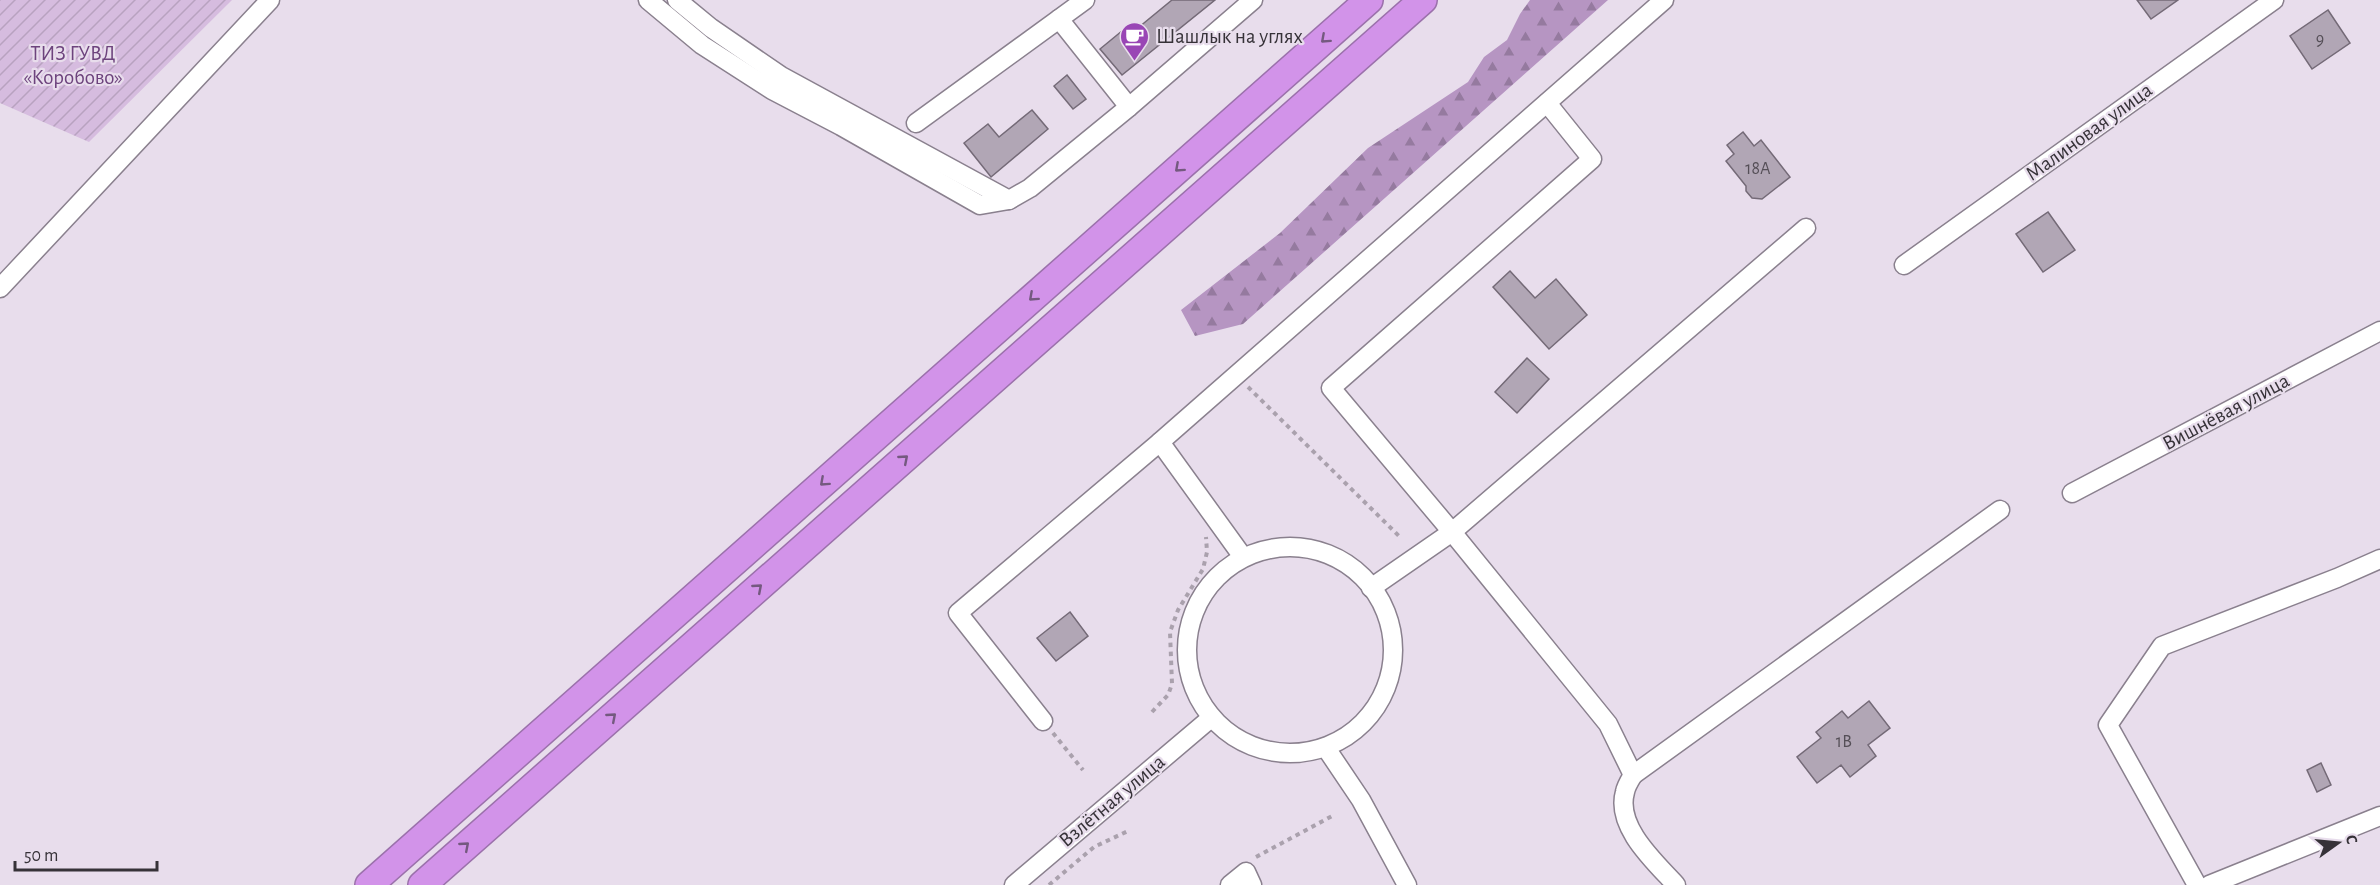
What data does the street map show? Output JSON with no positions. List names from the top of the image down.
{
  "streets": {
    "street": ["Малиновая улица", "Вишнёвая улица", "Взлётная улица"]
  },
  "parks": ["ТИЗ ГУВД «Коробово»"],
  "places": {
    "cafe": ["Шашлык на углях"]
  },
  "house_numbers": ["9", "18А", "1В"],
  "scale_bar": "50 m",
  "north": "right"
}
